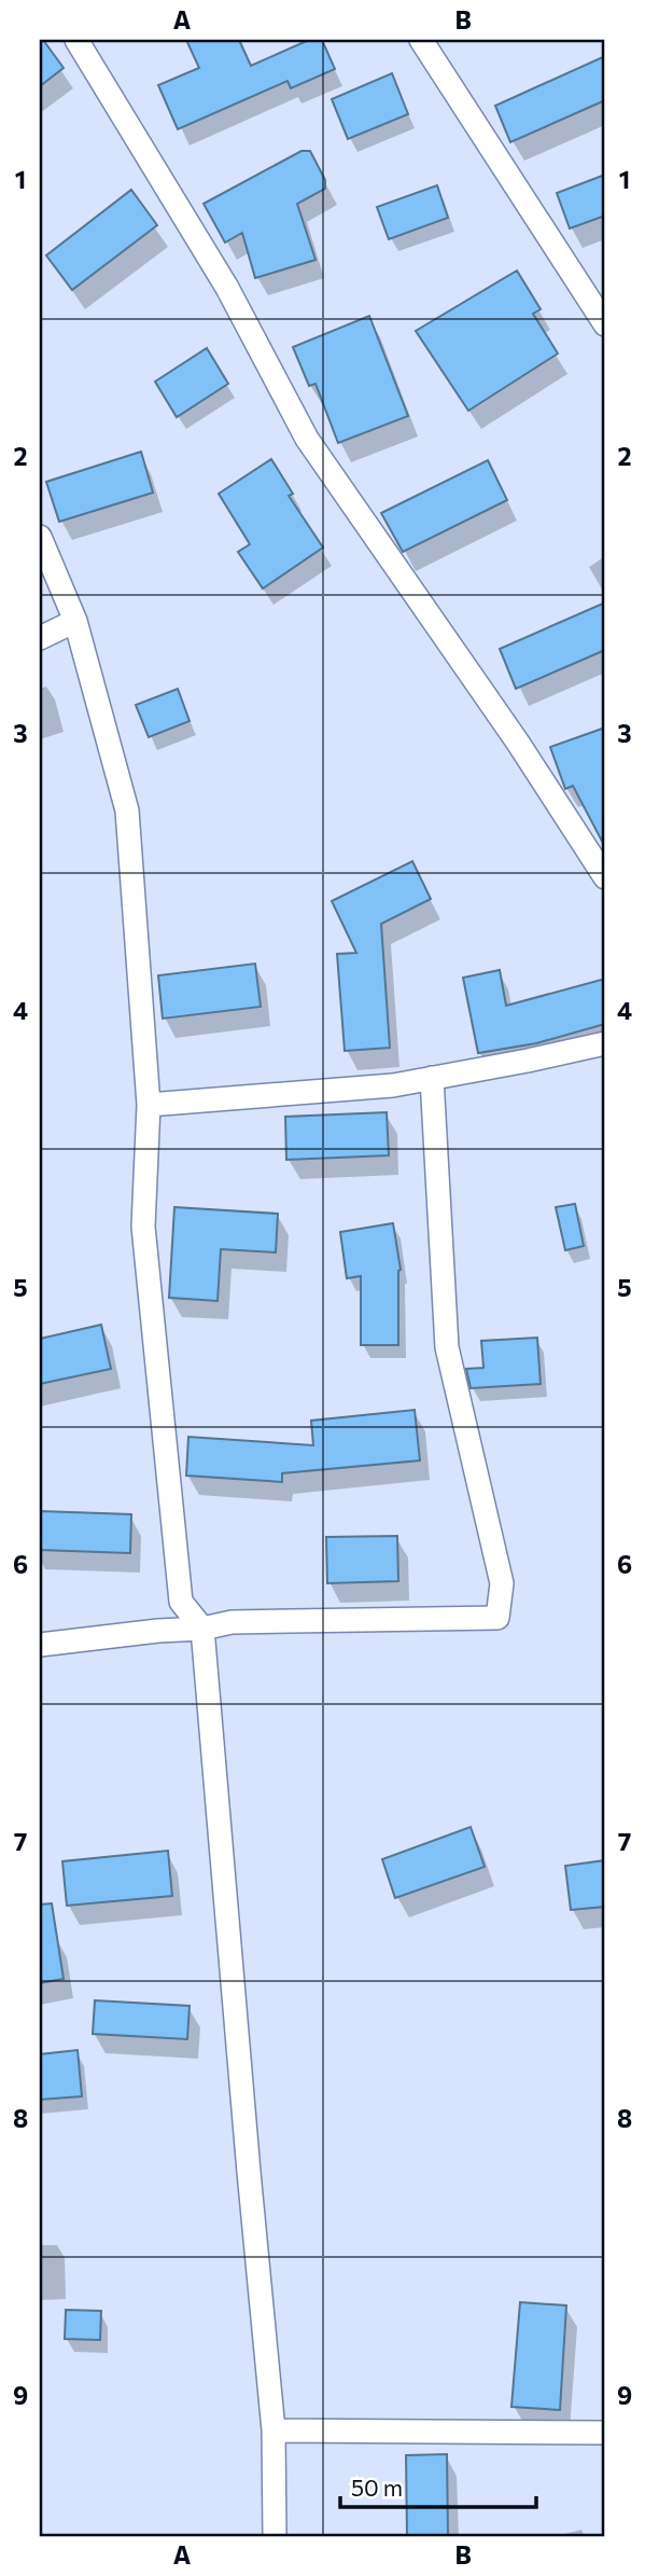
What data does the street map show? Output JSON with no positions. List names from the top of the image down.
{
  "scale_bar": "50 m",
  "grid": {
    "columns": ["A", "B"],
    "rows": [
      "1",
      "2",
      "3",
      "4",
      "5",
      "6",
      "7",
      "8",
      "9"
    ]
  }
}
